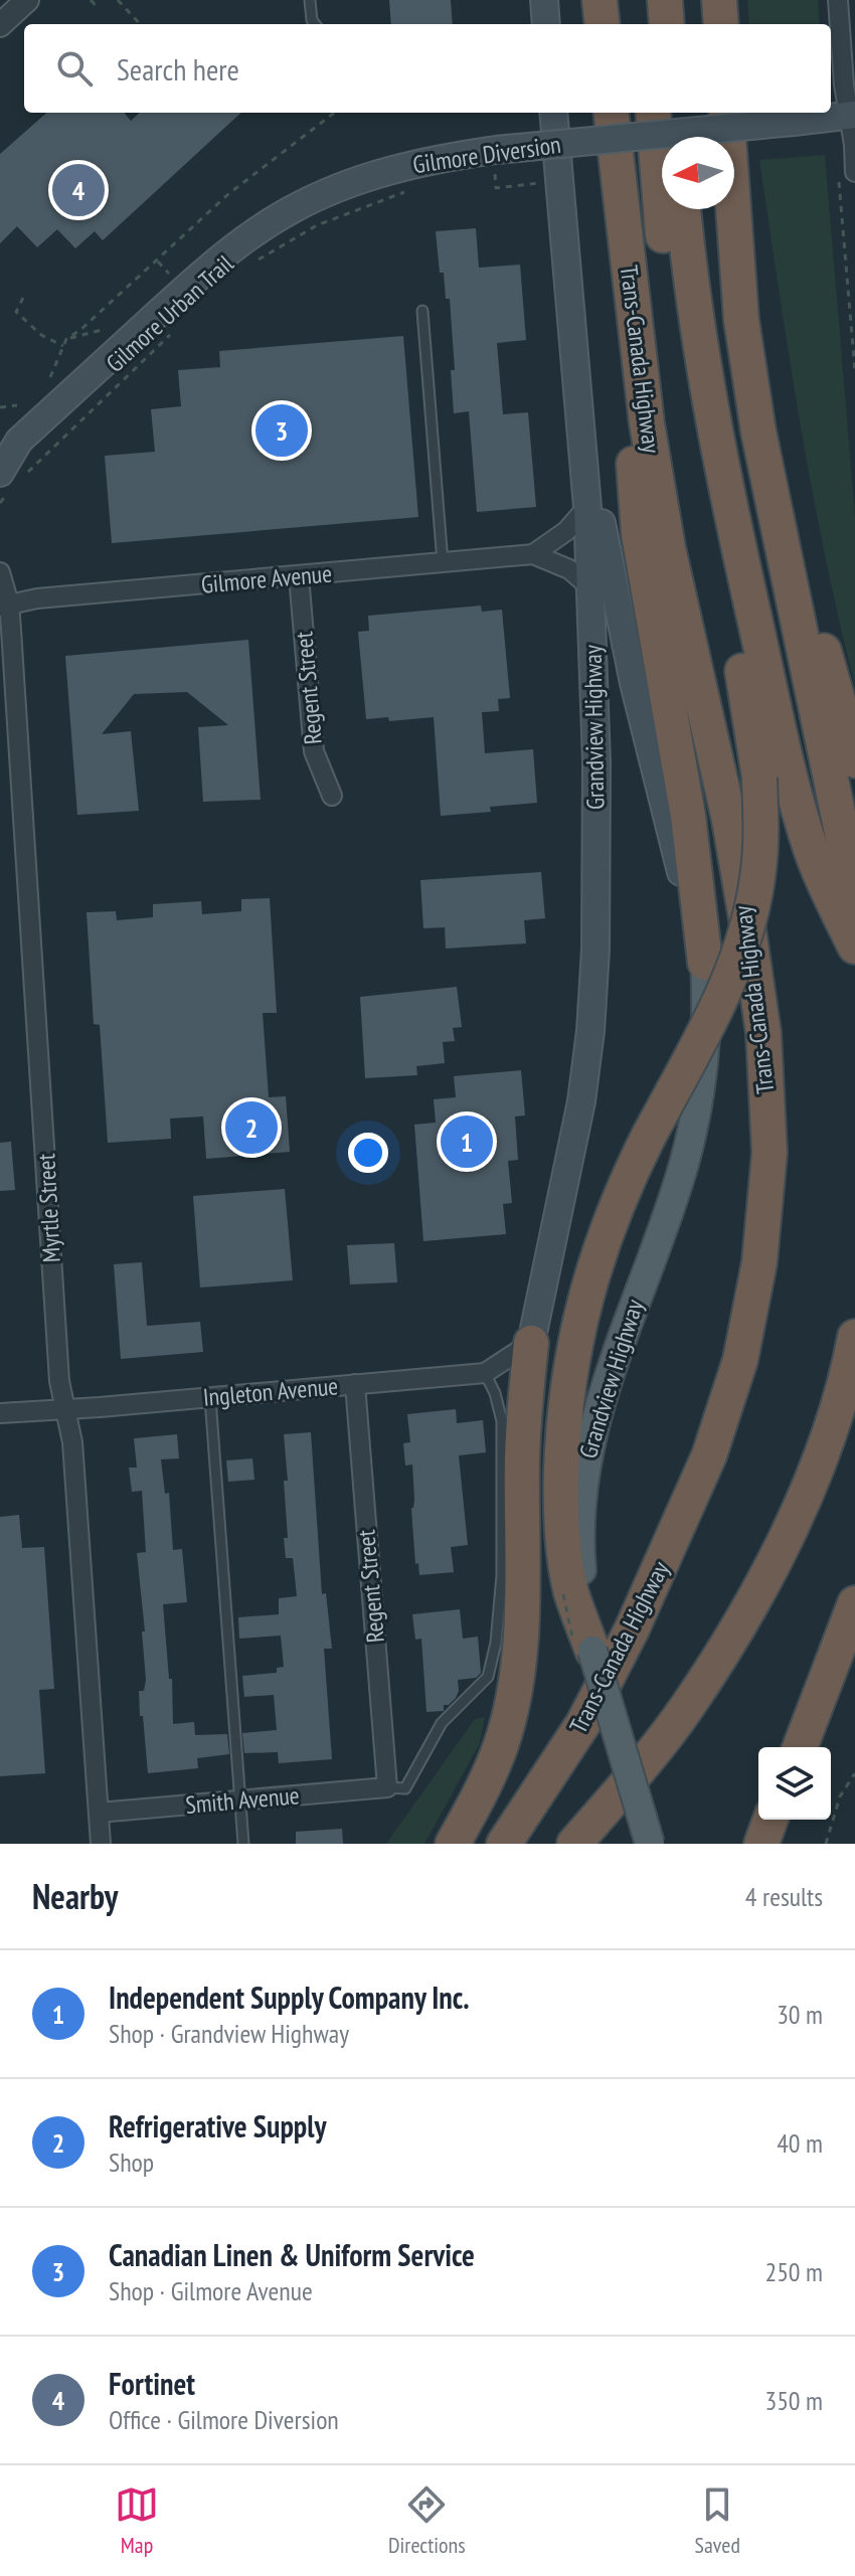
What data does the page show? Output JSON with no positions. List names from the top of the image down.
{
  "streets": {
    "highway": ["Trans-Canada Highway"],
    "main road": ["Gilmore Diversion", "Grandview Highway"],
    "street": [
      "Gilmore Avenue",
      "Regent Street",
      "Myrtle Street",
      "Ingleton Avenue",
      "Smith Avenue"
    ],
    "path": ["Gilmore Urban Trail"]
  },
  "crossings": [
    ["Gilmore Diversion", "Gilmore Urban Trail"],
    ["Gilmore Avenue", "Regent Street"],
    ["Gilmore Avenue", "Grandview Highway"],
    ["Gilmore Avenue", "Myrtle Street"],
    ["Regent Street", "Ingleton Avenue"],
    ["Regent Street", "Smith Avenue"],
    ["Grandview Highway", "Ingleton Avenue"],
    ["Myrtle Street", "Ingleton Avenue"],
    ["Myrtle Street", "Smith Avenue"]
  ],
  "north": "left",
  "page": {
    "search": "Search here",
    "pins": [
      "4",
      "3",
      "2",
      "1"
    ],
    "heading": ["Nearby", "4 results"],
    "list": [
      {
        "mark": "1",
        "name": "Independent Supply Company Inc.",
        "note": "Shop · Grandview Highway",
        "value": "30 m"
      },
      {
        "mark": "2",
        "name": "Refrigerative Supply",
        "note": "Shop",
        "value": "40 m"
      },
      {
        "mark": "3",
        "name": "Canadian Linen & Uniform Service",
        "note": "Shop · Gilmore Avenue",
        "value": "250 m"
      },
      {
        "mark": "4",
        "name": "Fortinet",
        "note": "Office · Gilmore Diversion",
        "value": "350 m"
      }
    ],
    "nav": ["Map", "Directions", "Saved"]
  }
}
